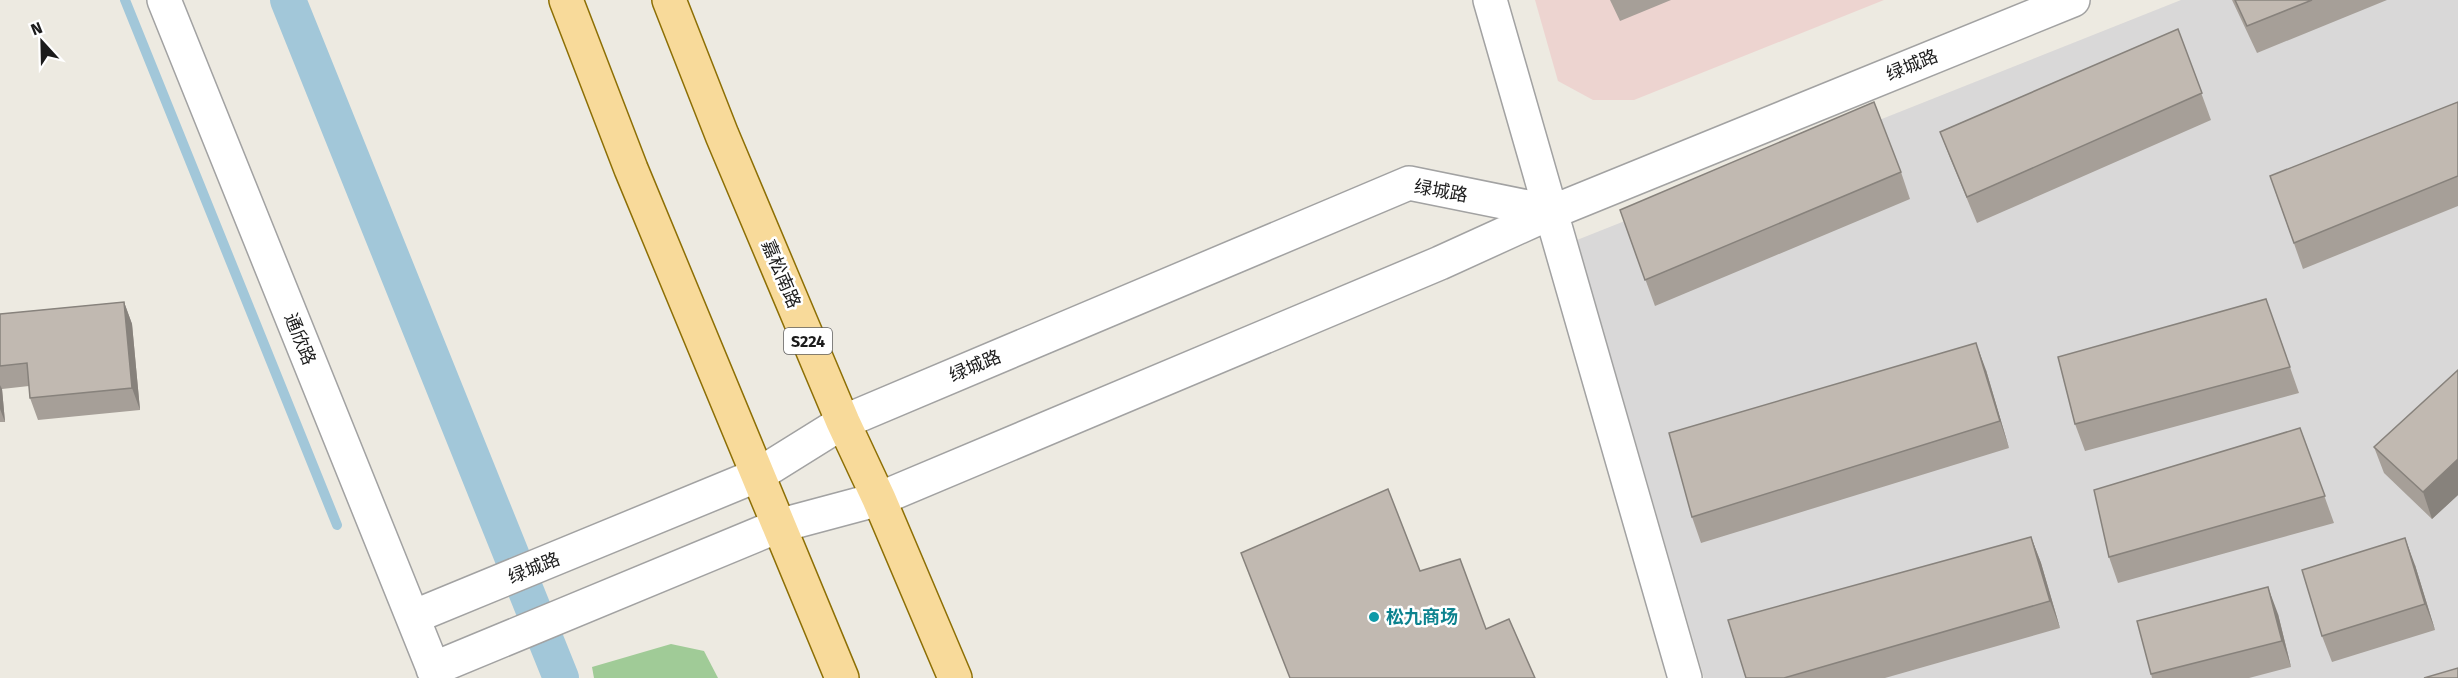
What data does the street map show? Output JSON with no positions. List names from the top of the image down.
{
  "streets": {
    "main road": ["嘉松南路", "S224"],
    "street": ["绿城路", "通欣路"]
  },
  "crossings": [
    ["绿城路", "嘉松南路"],
    ["绿城路", "通欣路"]
  ],
  "places": ["松九商场"],
  "north": "top"
}
